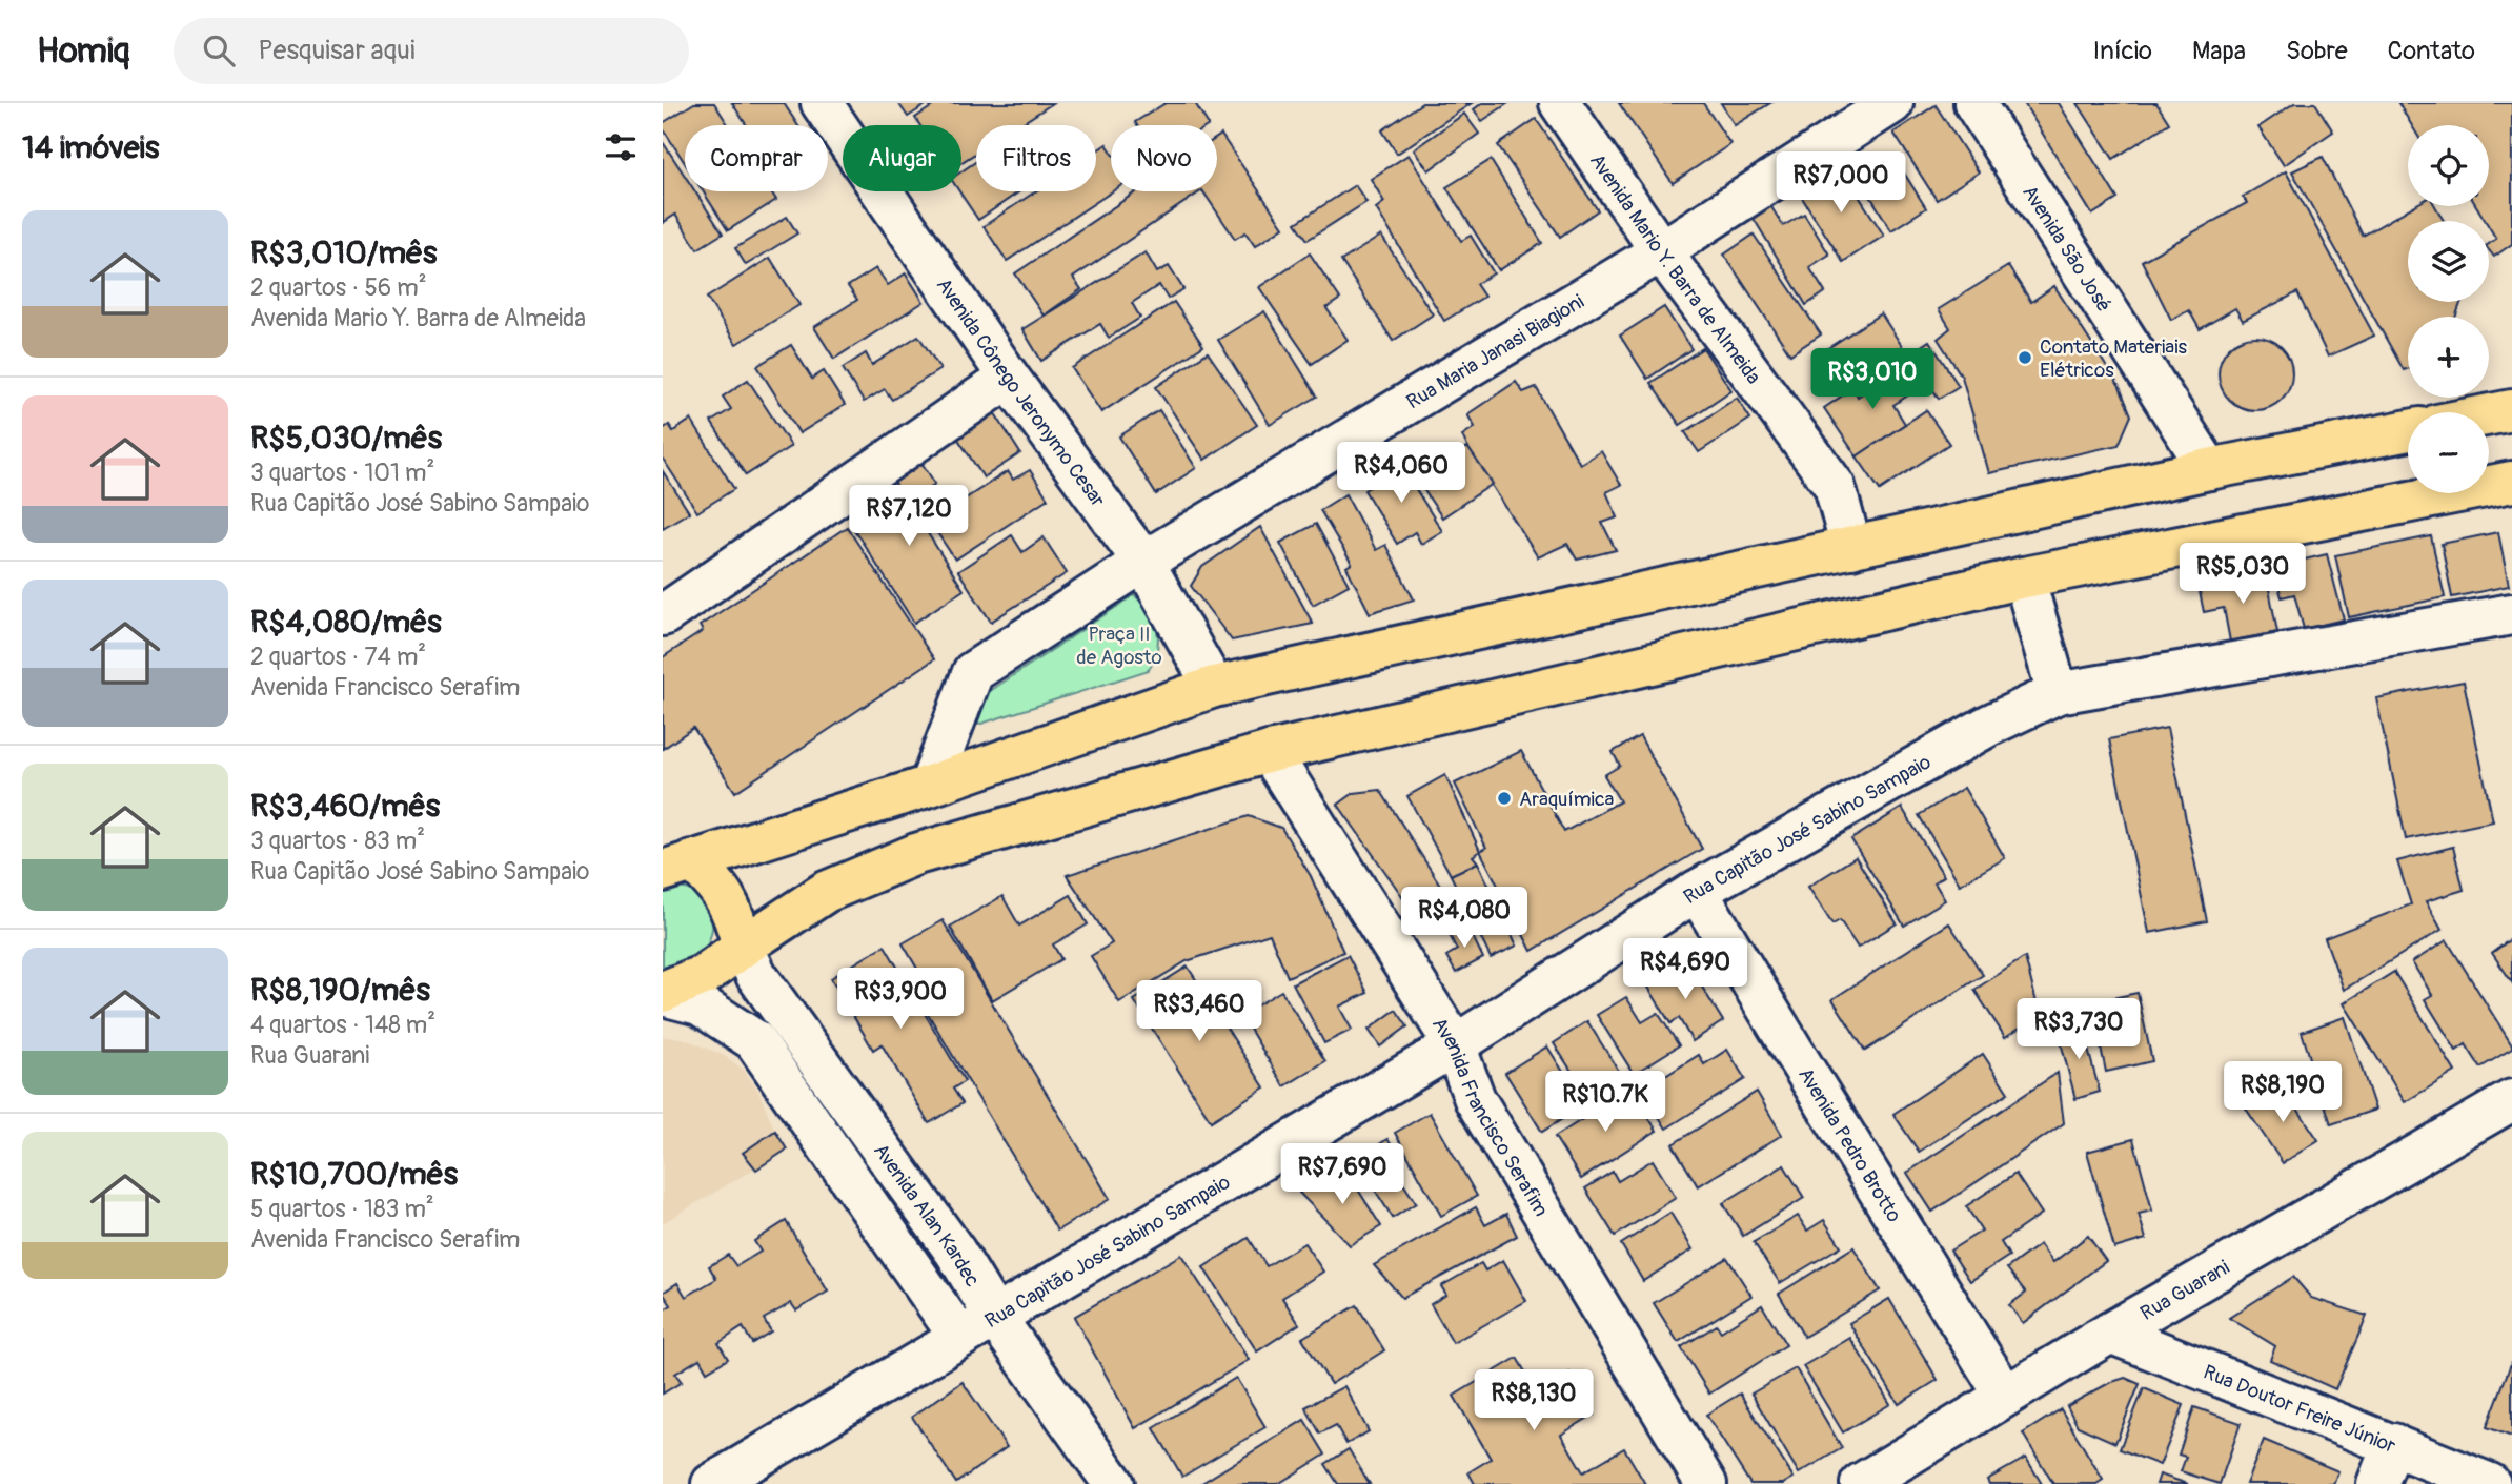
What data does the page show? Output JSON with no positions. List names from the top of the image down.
{
  "streets": {
    "street": [
      "Avenida São José",
      "Avenida Mario Y. Barra de Almeida",
      "Rua Maria Janasi Biagioni",
      "Avenida Cônego Jeronymo Cesar",
      "Rua Capitão José Sabino Sampaio",
      "Avenida Francisco Serafim",
      "Avenida Pedro Brotto",
      "Avenida Alan Kardec",
      "Rua Guarani",
      "Rua Doutor Freire Júnior"
    ]
  },
  "crossings": [
    ["Avenida Mario Y. Barra de Almeida", "Rua Maria Janasi Biagioni"],
    ["Rua Maria Janasi Biagioni", "Avenida Cônego Jeronymo Cesar"],
    ["Rua Capitão José Sabino Sampaio", "Avenida Francisco Serafim"],
    ["Rua Capitão José Sabino Sampaio", "Avenida Pedro Brotto"],
    ["Rua Capitão José Sabino Sampaio", "Avenida Alan Kardec"],
    ["Avenida Pedro Brotto", "Rua Guarani"],
    ["Rua Guarani", "Rua Doutor Freire Júnior"]
  ],
  "parks": ["Praça II de Agosto"],
  "places": ["Contato Materiais Elétricos", "Araquímica"],
  "page": {
    "header": "Homiq",
    "search": "Pesquisar aqui",
    "nav": [
      "Início",
      "Mapa",
      "Sobre",
      "Contato"
    ],
    "heading": "14 imóveis",
    "map_buttons": ["+", "−"],
    "chip": [
      "Comprar",
      "Alugar",
      "Filtros",
      "Novo"
    ],
    "price": [
      "R$7,000",
      "R$3,010",
      "R$4,060",
      "R$7,120",
      "R$5,030",
      "R$4,080",
      "R$4,690",
      "R$3,900",
      "R$3,460",
      "R$3,730",
      "R$8,190",
      "R$10.7K",
      "R$7,690",
      "R$8,130"
    ],
    "list": [
      {
        "name": "R$3,010/mês",
        "note": "2 quartos · 56 m² · Avenida Mario Y. Barra de Almeida"
      },
      {
        "name": "R$5,030/mês",
        "note": "3 quartos · 101 m² · Rua Capitão José Sabino Sampaio"
      },
      {
        "name": "R$4,080/mês",
        "note": "2 quartos · 74 m² · Avenida Francisco Serafim"
      },
      {
        "name": "R$3,460/mês",
        "note": "3 quartos · 83 m² · Rua Capitão José Sabino Sampaio"
      },
      {
        "name": "R$8,190/mês",
        "note": "4 quartos · 148 m² · Rua Guarani"
      },
      {
        "name": "R$10,700/mês",
        "note": "5 quartos · 183 m² · Avenida Francisco Serafim"
      }
    ]
  }
}
